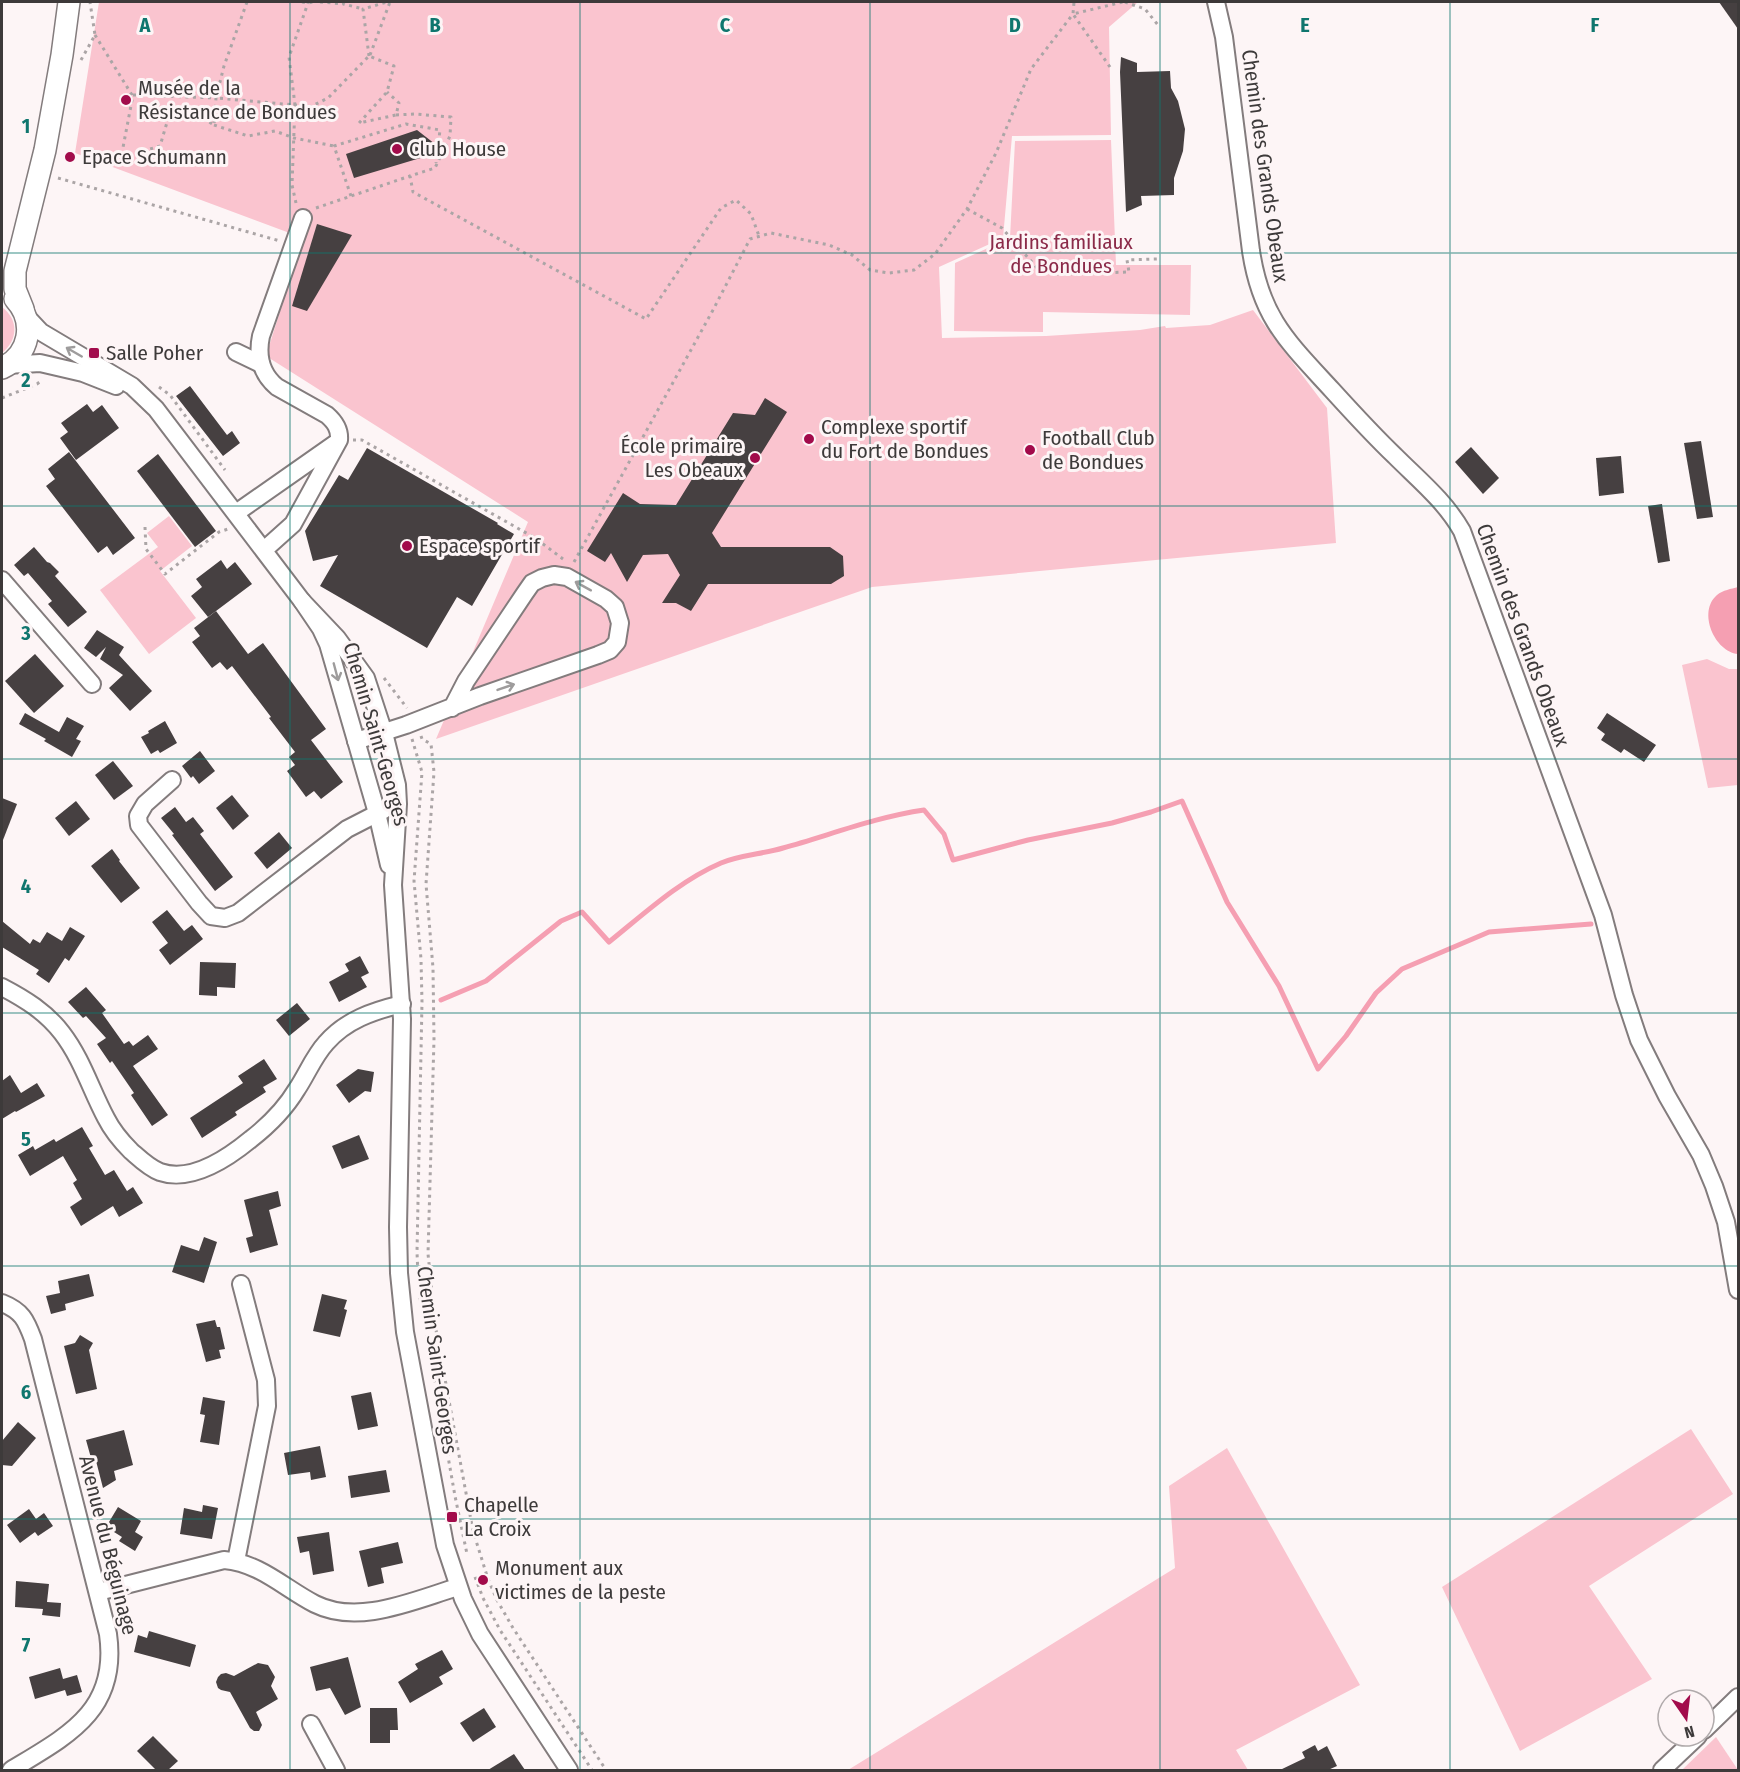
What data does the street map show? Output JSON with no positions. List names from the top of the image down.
{
  "streets": {
    "street": ["Chemin des Grands Obeaux", "Chemin Saint-Georges", "Avenue du Béguinage"]
  },
  "parks": ["Jardins familiaux de Bondues"],
  "places": {
    "other": [
      "Musée de la Résistance de Bondues",
      "Club House",
      "Epace Schumann",
      "Complexe sportif du Fort de Bondues",
      "Football Club de Bondues",
      "École primaire Les Obeaux",
      "Espace sportif",
      "Monument aux victimes de la peste"
    ],
    "transit": ["Salle Poher", "Chapelle La Croix"]
  },
  "north": "bottom",
  "grid": {
    "columns": [
      "A",
      "B",
      "C",
      "D",
      "E",
      "F"
    ],
    "rows": [
      "1",
      "2",
      "3",
      "4",
      "5",
      "6",
      "7"
    ]
  }
}
